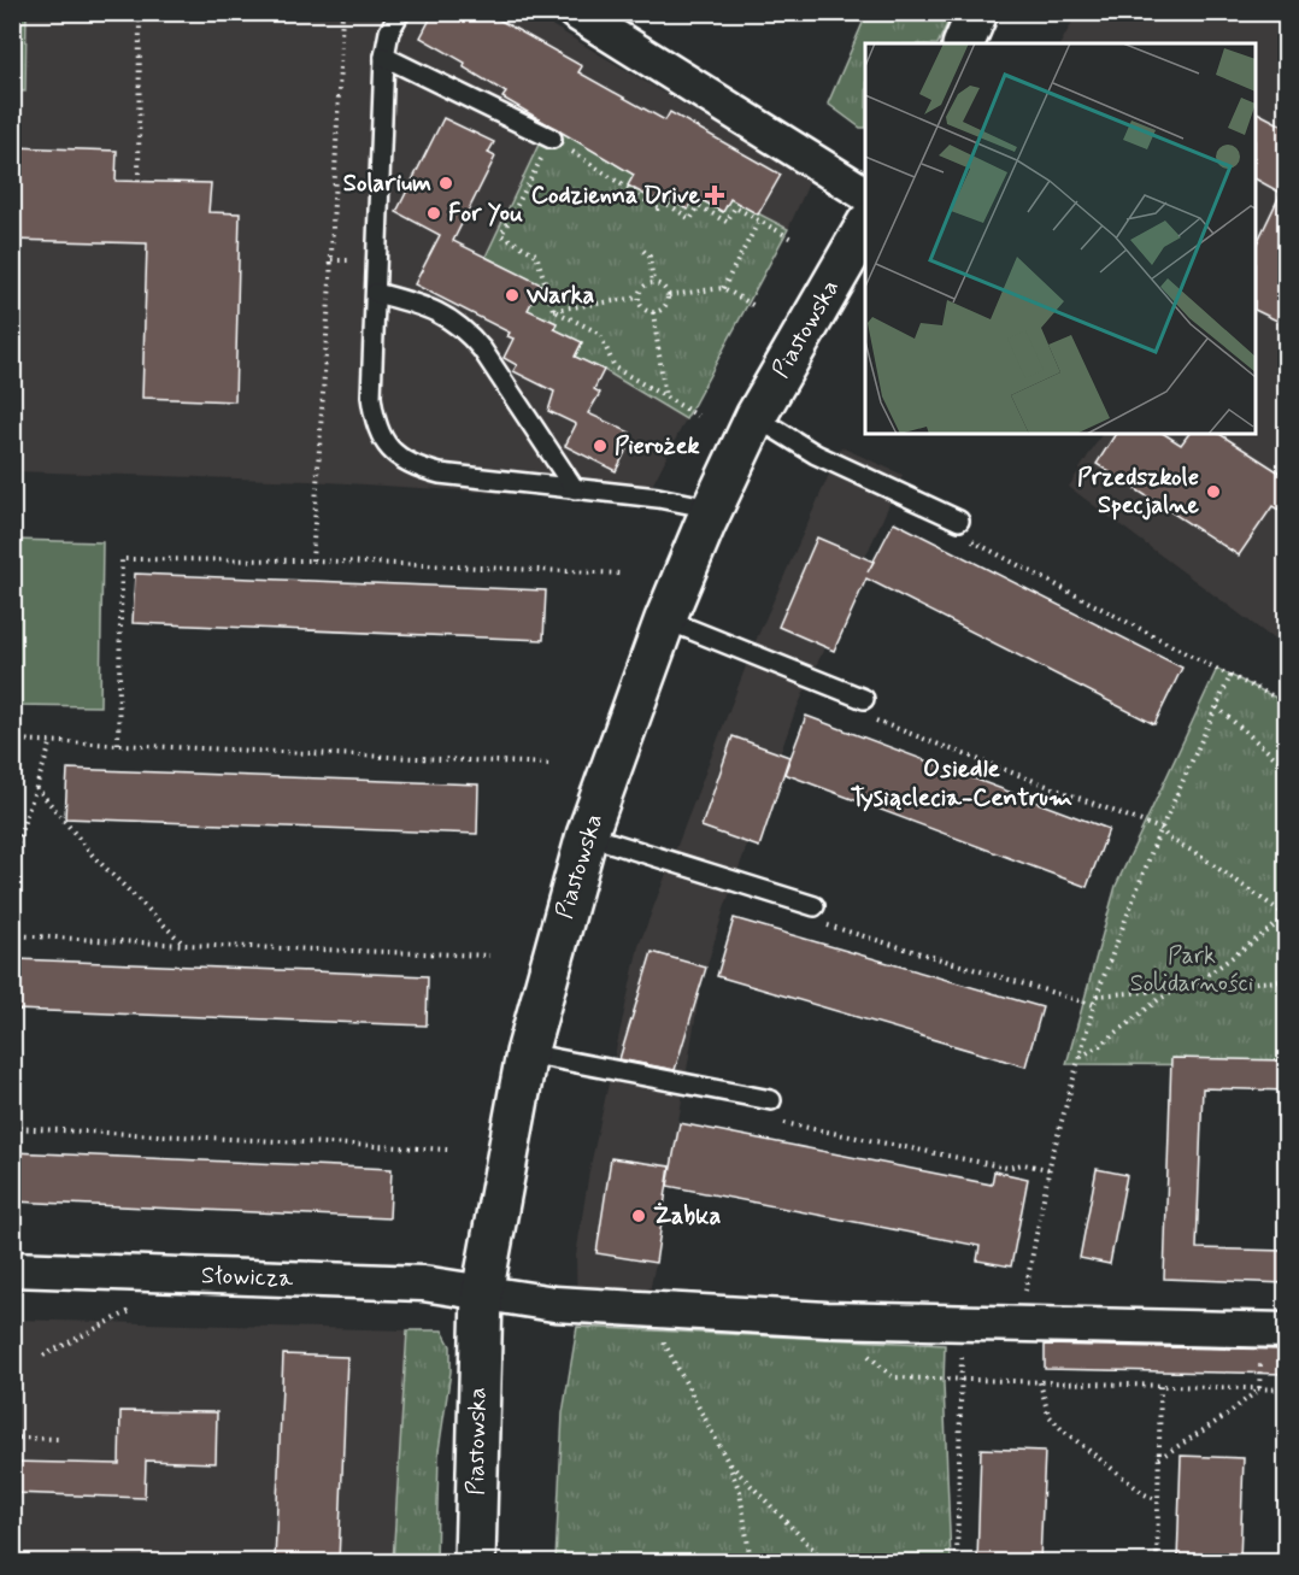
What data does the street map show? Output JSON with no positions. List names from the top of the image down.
{
  "streets": {
    "street": ["Piastowska", "Słowicza"]
  },
  "crossings": [
    ["Piastowska", "Słowicza"]
  ],
  "districts": ["Osiedle Tysiąclecia-Centrum"],
  "parks": ["Park Solidarności"],
  "places": {
    "other": [
      "Solarium",
      "For You",
      "Warka",
      "Pierożek",
      "Przedszkole Specjalne",
      "Żabka"
    ],
    "health": ["Codzienna Drive"]
  }
}
